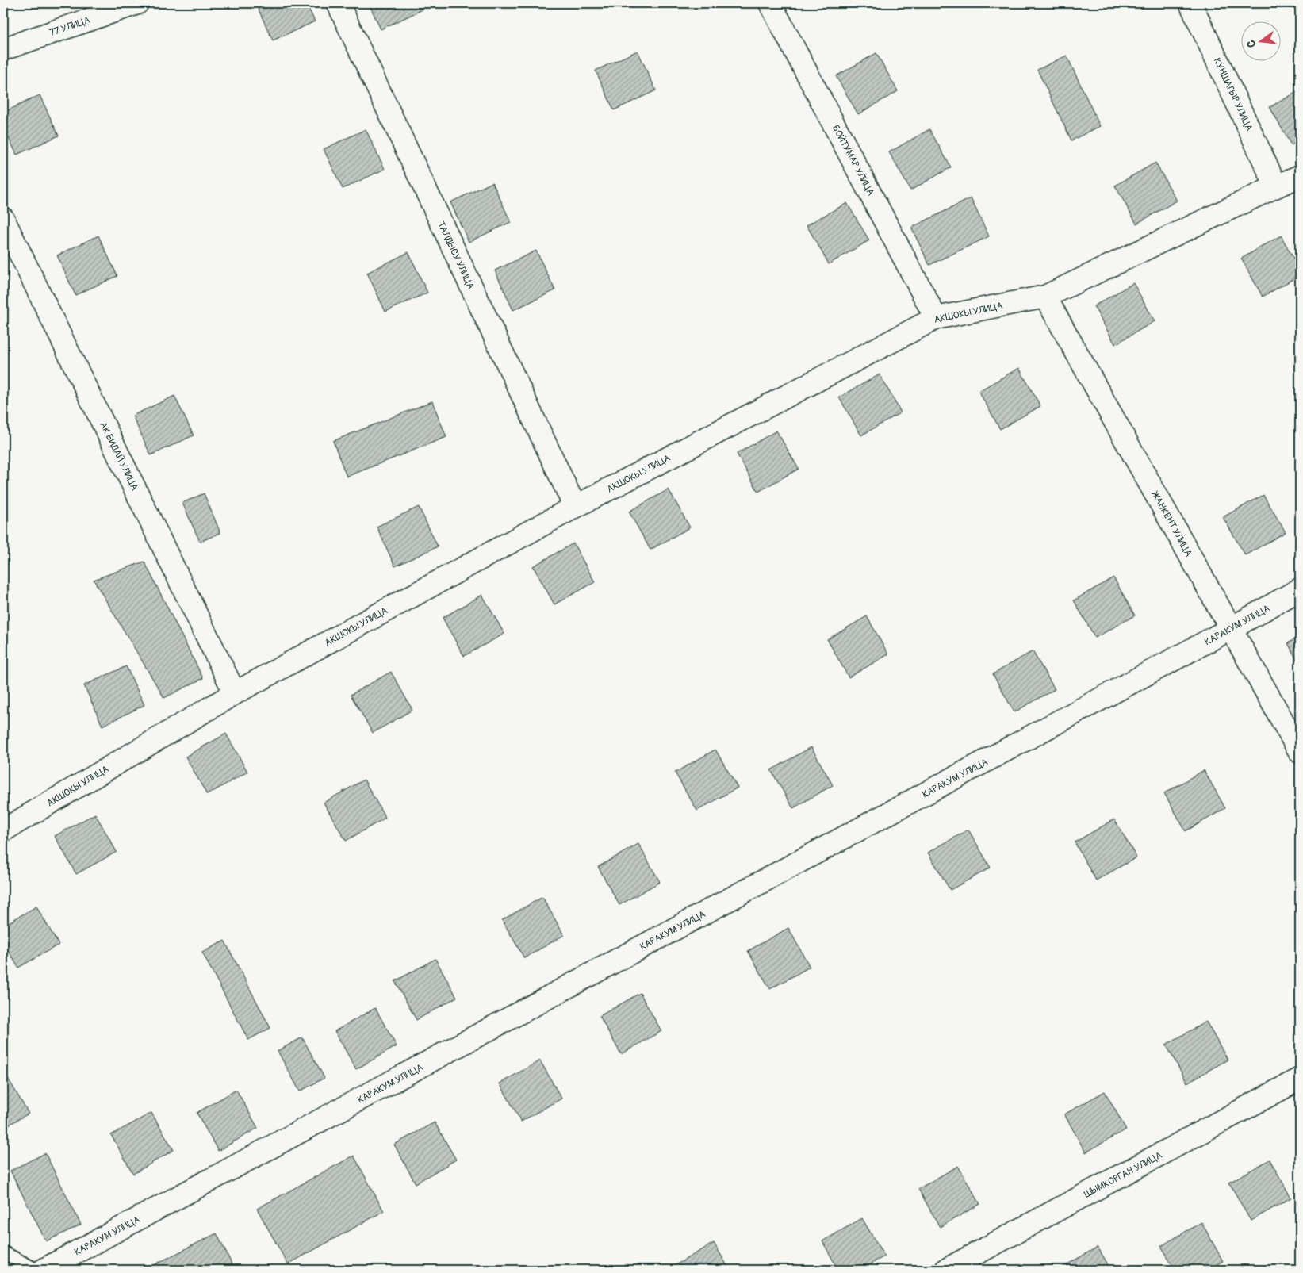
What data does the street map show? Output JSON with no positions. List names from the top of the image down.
{
  "streets": {
    "street": [
      "77 УЛИЦА",
      "КУНШАГЫР УЛИЦА",
      "БОЙТУМАР УЛИЦА",
      "ТАЛДЫСУ УЛИЦА",
      "АКШОКЫ УЛИЦА",
      "АК БИДАЙ УЛИЦА",
      "ЖАНКЕНТ УЛИЦА",
      "КАРАКУМ УЛИЦА",
      "ШЫМКОРГАН УЛИЦА"
    ]
  },
  "crossings": [
    ["КУНШАГЫР УЛИЦА", "АКШОКЫ УЛИЦА"],
    ["БОЙТУМАР УЛИЦА", "АКШОКЫ УЛИЦА"],
    ["ТАЛДЫСУ УЛИЦА", "АКШОКЫ УЛИЦА"],
    ["АКШОКЫ УЛИЦА", "АК БИДАЙ УЛИЦА"],
    ["АКШОКЫ УЛИЦА", "ЖАНКЕНТ УЛИЦА"],
    ["ЖАНКЕНТ УЛИЦА", "КАРАКУМ УЛИЦА"]
  ],
  "north": "left"
}
